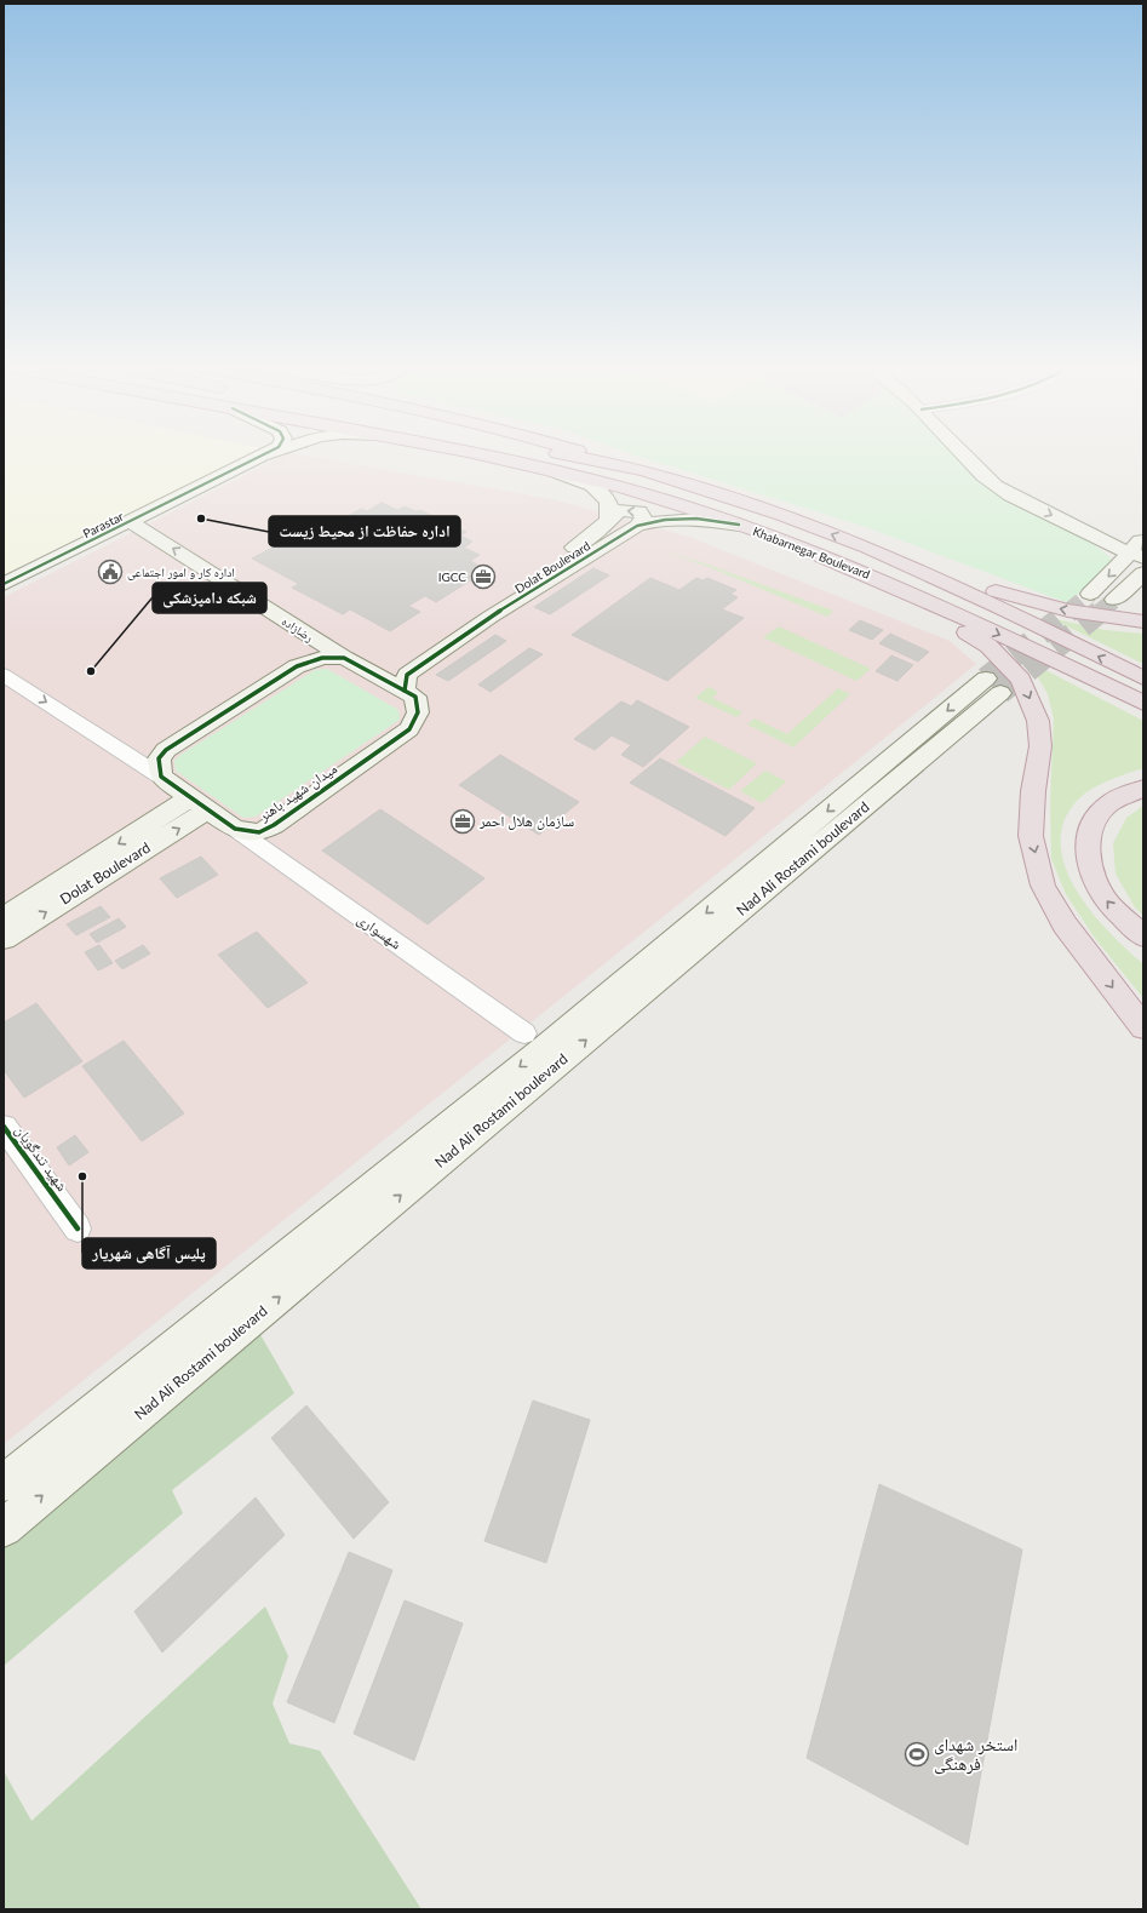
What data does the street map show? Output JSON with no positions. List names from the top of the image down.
{
  "streets": {
    "highway": ["Khabarnegar Boulevard"],
    "main road": [
      "Parastar",
      "Dolat Boulevard",
      "رضازاده",
      "میدان شهید باهنر",
      "Nad Ali Rostami boulevard"
    ],
    "street": ["شهسواری", "شهید تندگویان"]
  },
  "crossings": [
    ["Parastar", "رضازاده"],
    ["Khabarnegar Boulevard", "Dolat Boulevard"],
    ["Dolat Boulevard", "رضازاده"],
    ["Dolat Boulevard", "میدان شهید باهنر"],
    ["رضازاده", "میدان شهید باهنر"],
    ["میدان شهید باهنر", "شهسواری"]
  ],
  "one_way": ["رضازاده"],
  "places": {
    "other": ["اداره حفاظت از محیط زیست", "شبکه دامپزشکی", "پلیس آگاهی شهریار"],
    "public building": ["اداره کار و امور اجتماعی"],
    "office": ["IGCC", "سازمان هلال احمر"],
    "sports": ["استخر شهدای فرهنگی"]
  }
}
